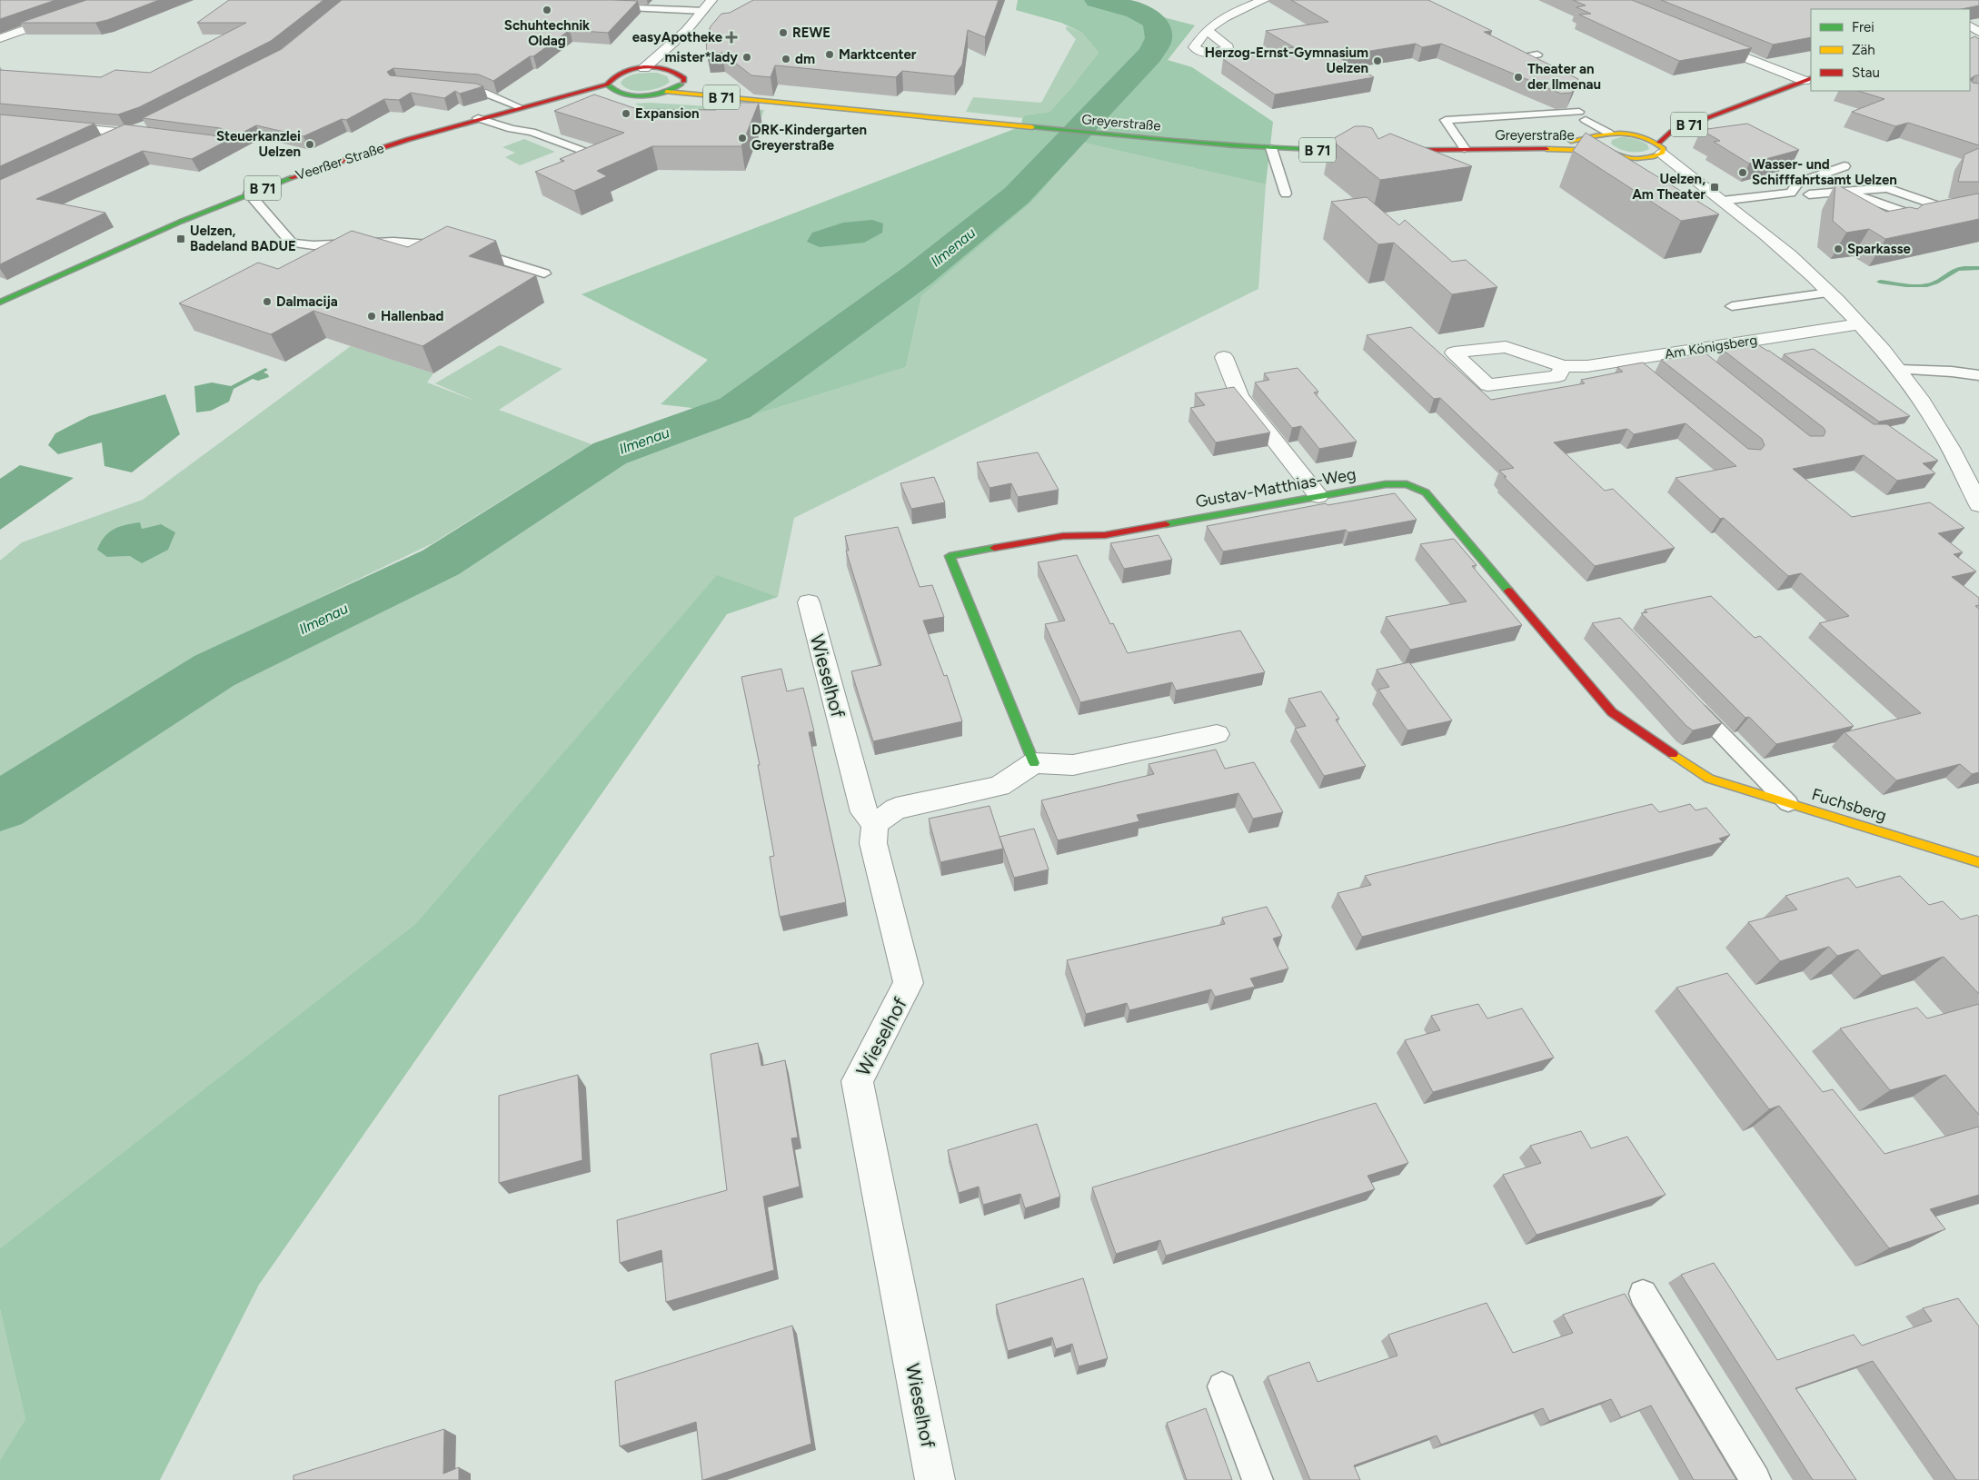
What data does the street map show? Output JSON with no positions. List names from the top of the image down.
{
  "streets": {
    "main road": [
      "B 71",
      "Greyerstraße",
      "Veerßer Straße",
      "Gustav-Matthias-Weg",
      "Fuchsberg"
    ],
    "street": ["Am Königsberg", "Wieselhof"]
  },
  "crossings": [
    ["Greyerstraße", "Veerßer Straße"],
    ["Gustav-Matthias-Weg", "Fuchsberg"]
  ],
  "water": ["Ilmenau"],
  "places": {
    "other": [
      "Schuhtechnik Oldag",
      "REWE",
      "Marktcenter",
      "mister*lady",
      "dm",
      "Herzog-Ernst-Gymnasium Uelzen",
      "Theater an der Ilmenau",
      "Expansion",
      "DRK-Kindergarten Greyerstraße",
      "Steuerkanzlei Uelzen",
      "Wasser- und Schifffahrtsamt Uelzen",
      "Sparkasse",
      "Dalmacija",
      "Hallenbad"
    ],
    "health": ["easyApotheke"],
    "transit": ["Uelzen, Am Theater", "Uelzen, Badeland BADUE"]
  },
  "legend": ["Frei", "Zäh", "Stau"]
}
